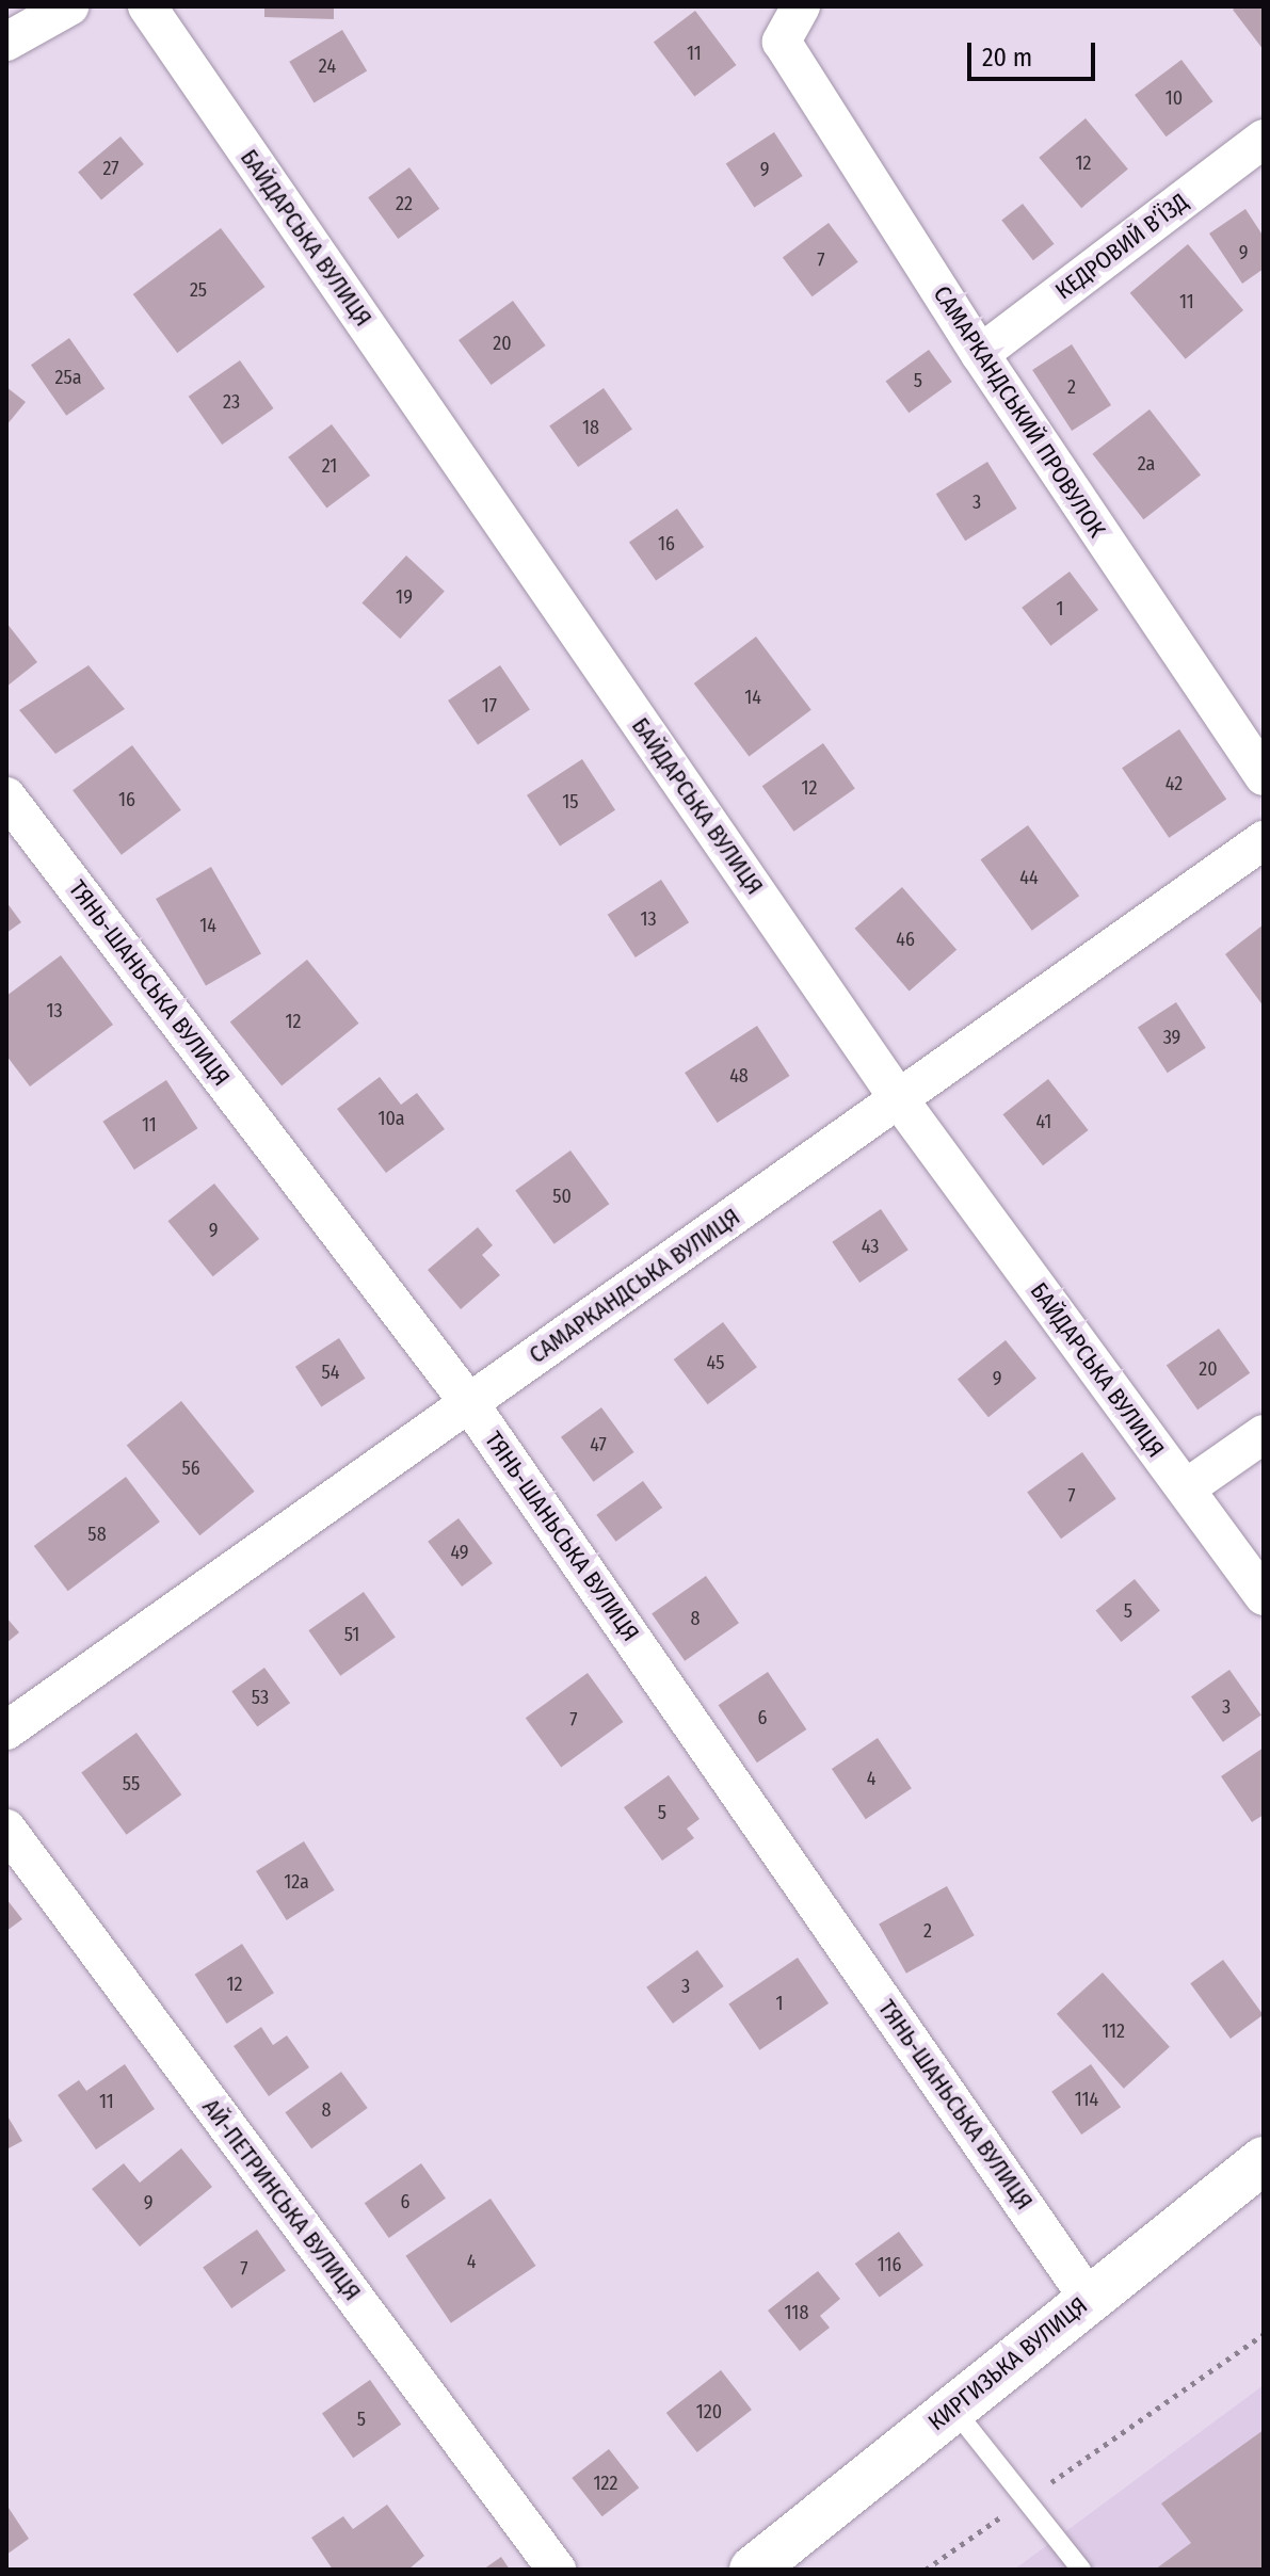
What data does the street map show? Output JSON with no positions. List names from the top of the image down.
{
  "streets": {
    "street": [
      "БАЙДАРСЬКА ВУЛИЦЯ",
      "КЕДРОВИЙ В’ЇЗД",
      "САМАРКАНДСЬКИЙ ПРОВУЛОК",
      "ТЯНЬ-ШАНЬСЬКА ВУЛИЦЯ",
      "САМАРКАНДСЬКА ВУЛИЦЯ",
      "АЙ-ПЕТРИНСЬКА ВУЛИЦЯ",
      "КИРГИЗЬКА ВУЛИЦЯ"
    ]
  },
  "crossings": [
    ["БАЙДАРСЬКА ВУЛИЦЯ", "САМАРКАНДСЬКА ВУЛИЦЯ"],
    ["КЕДРОВИЙ В’ЇЗД", "САМАРКАНДСЬКИЙ ПРОВУЛОК"],
    ["ТЯНЬ-ШАНЬСЬКА ВУЛИЦЯ", "САМАРКАНДСЬКА ВУЛИЦЯ"],
    ["ТЯНЬ-ШАНЬСЬКА ВУЛИЦЯ", "КИРГИЗЬКА ВУЛИЦЯ"]
  ],
  "house_numbers": [
    "11",
    "24",
    "10",
    "12",
    "27",
    "9",
    "22",
    "9",
    "7",
    "25",
    "11",
    "20",
    "25а",
    "5",
    "2",
    "23",
    "18",
    "2а",
    "21",
    "3",
    "16",
    "19",
    "1",
    "14",
    "17",
    "42",
    "12",
    "16",
    "15",
    "44",
    "13",
    "14",
    "46",
    "13",
    "12",
    "39",
    "48",
    "10а",
    "41",
    "11",
    "50",
    "9",
    "43",
    "45",
    "20",
    "54",
    "9",
    "47",
    "56",
    "7",
    "58",
    "49",
    "5",
    "8",
    "51",
    "53",
    "3",
    "6",
    "7",
    "4",
    "55",
    "5",
    "12а",
    "2",
    "12",
    "3",
    "1",
    "112",
    "114",
    "11",
    "8",
    "6",
    "9",
    "4",
    "116",
    "7",
    "118",
    "120",
    "5",
    "122"
  ],
  "scale_bar": "20 m"
}
